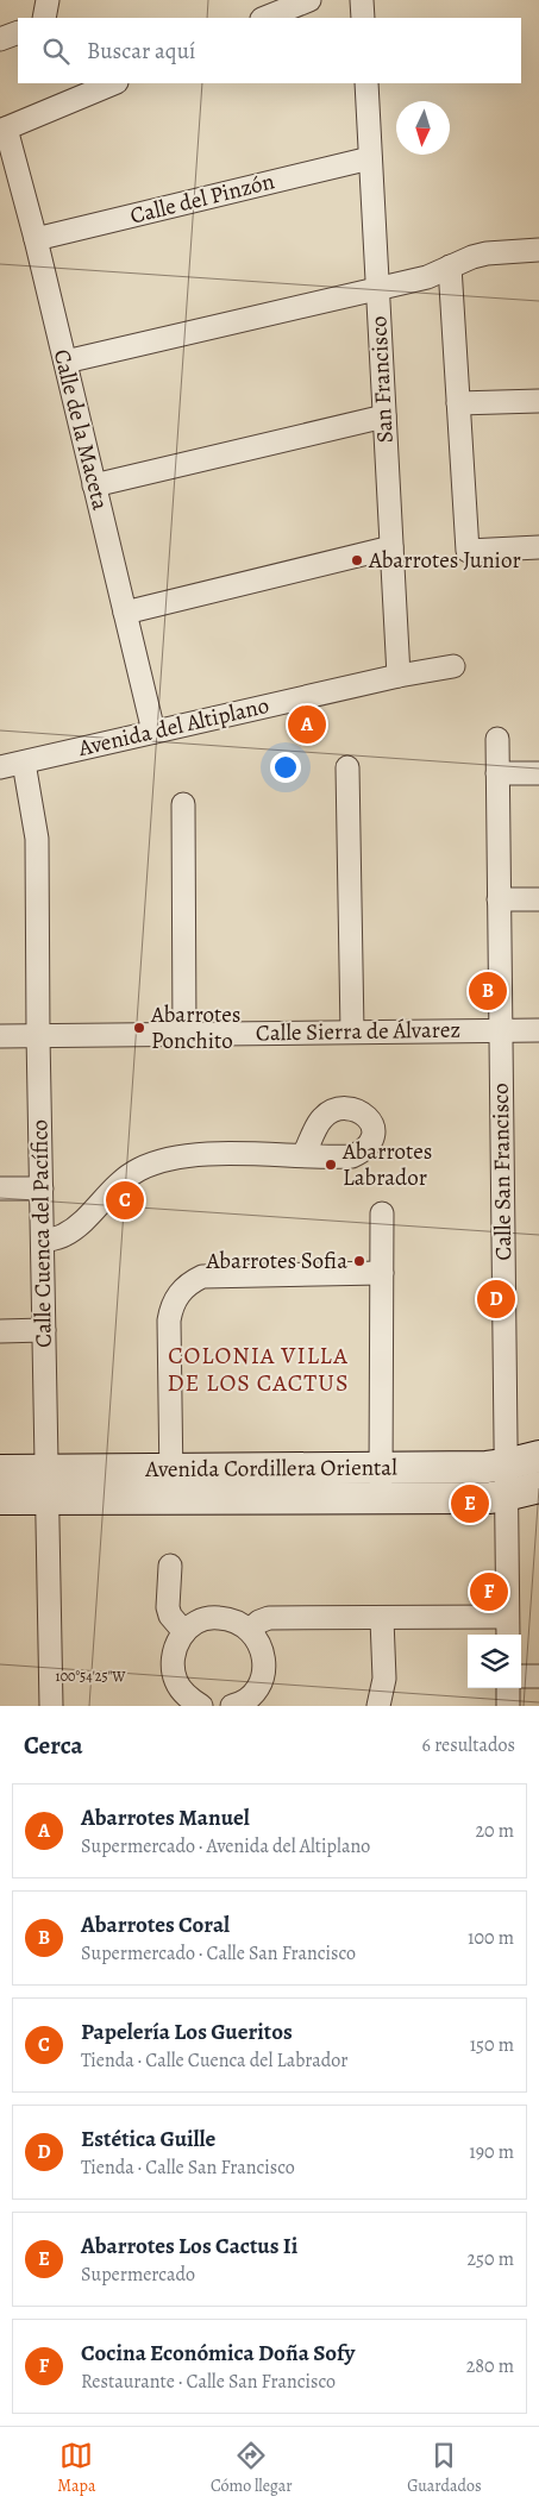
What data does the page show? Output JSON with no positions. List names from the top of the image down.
{
  "streets": {
    "street": [
      "Calle del Pinzón",
      "San Francisco",
      "Calle de la Maceta",
      "Avenida del Altiplano",
      "Calle Sierra de Álvarez",
      "Calle San Francisco",
      "Calle Cuenca del Pacífico",
      "Avenida Cordillera Oriental"
    ]
  },
  "crossings": [
    ["Calle del Pinzón", "San Francisco"],
    ["Calle del Pinzón", "Calle de la Maceta"],
    ["San Francisco", "Avenida del Altiplano"],
    ["Calle de la Maceta", "Avenida del Altiplano"],
    ["Avenida del Altiplano", "Calle Cuenca del Pacífico"],
    ["Calle Sierra de Álvarez", "Calle San Francisco"],
    ["Calle Sierra de Álvarez", "Calle Cuenca del Pacífico"],
    ["Calle San Francisco", "Avenida Cordillera Oriental"],
    ["Calle Cuenca del Pacífico", "Avenida Cordillera Oriental"]
  ],
  "districts": ["COLONIA VILLA DE LOS CACTUS"],
  "places": [
    "Abarrotes Junior",
    "Abarrotes Ponchito",
    "Abarrotes Labrador",
    "Abarrotes Sofia"
  ],
  "north": "bottom",
  "page": {
    "search": "Buscar aquí",
    "pins": [
      "A",
      "B",
      "C",
      "D",
      "E",
      "F"
    ],
    "heading": ["Cerca", "6 resultados"],
    "list": [
      {
        "mark": "A",
        "name": "Abarrotes Manuel",
        "note": "Supermercado · Avenida del Altiplano",
        "value": "20 m"
      },
      {
        "mark": "B",
        "name": "Abarrotes Coral",
        "note": "Supermercado · Calle San Francisco",
        "value": "100 m"
      },
      {
        "mark": "C",
        "name": "Papelería Los Gueritos",
        "note": "Tienda · Calle Cuenca del Labrador",
        "value": "150 m"
      },
      {
        "mark": "D",
        "name": "Estética Guille",
        "note": "Tienda · Calle San Francisco",
        "value": "190 m"
      },
      {
        "mark": "E",
        "name": "Abarrotes Los Cactus Ii",
        "note": "Supermercado",
        "value": "250 m"
      },
      {
        "mark": "F",
        "name": "Cocina Económica Doña Sofy",
        "note": "Restaurante · Calle San Francisco",
        "value": "280 m"
      }
    ],
    "nav": ["Mapa", "Cómo llegar", "Guardados"]
  },
  "coordinates": ["100°54'25\"W"]
}
